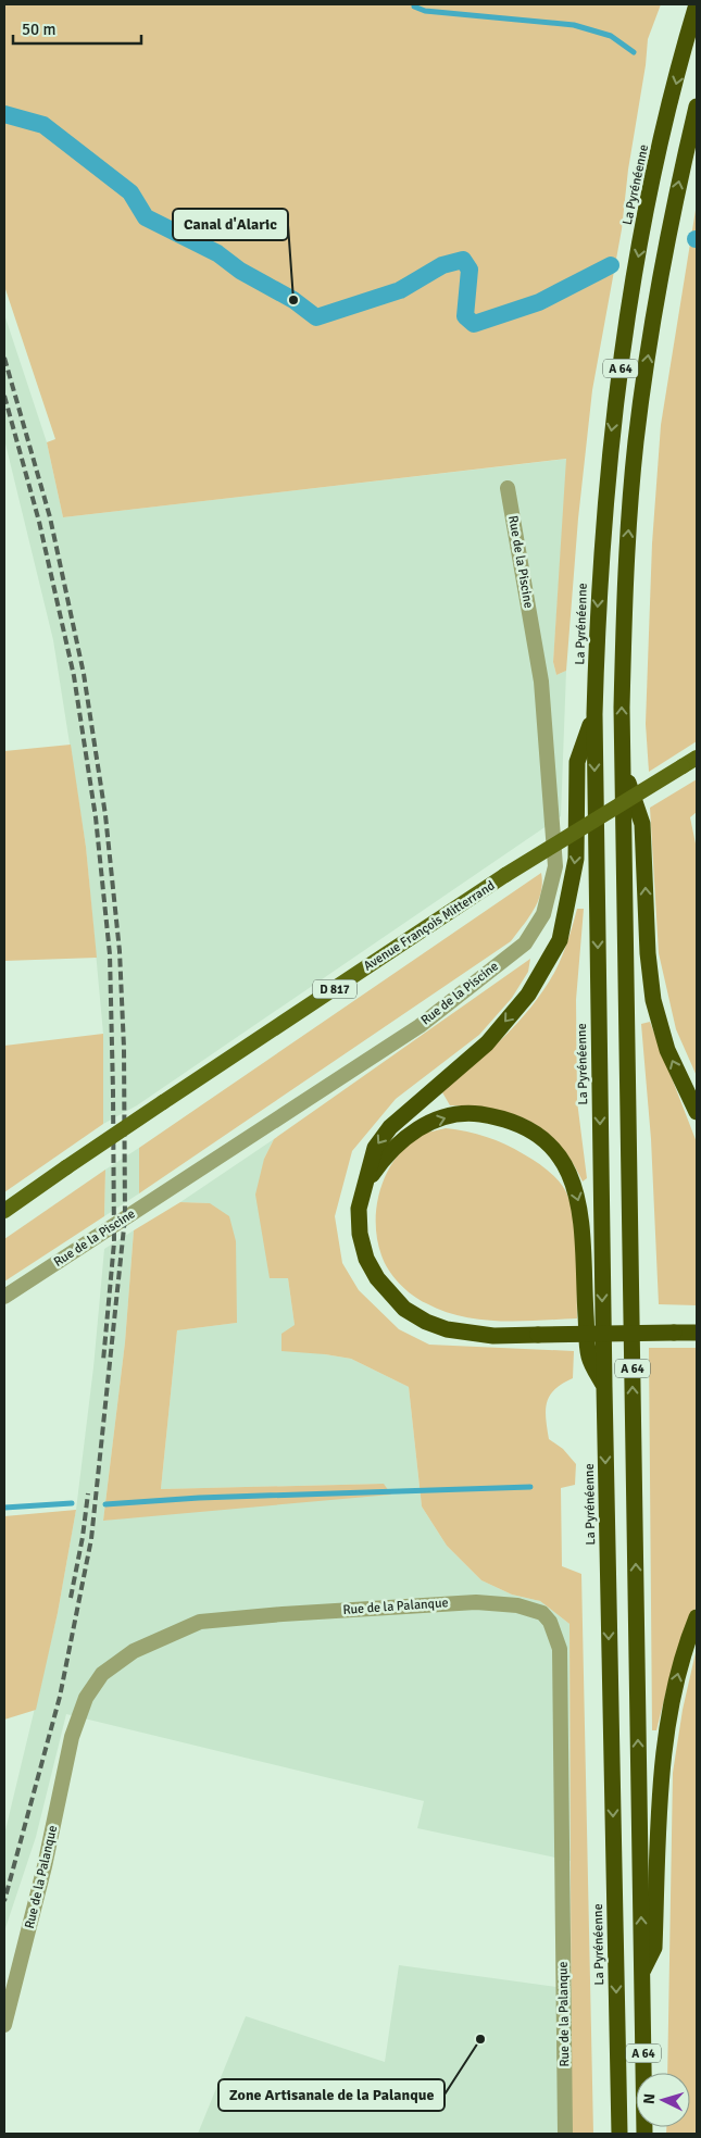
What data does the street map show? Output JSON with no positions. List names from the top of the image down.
{
  "streets": {
    "highway": ["La Pyrénéenne", "A 64"],
    "main road": ["Avenue François Mitterrand", "D 817"],
    "street": ["Rue de la Piscine", "Rue de la Palanque"]
  },
  "places": ["Canal d'Alaric", "Zone Artisanale de la Palanque"],
  "scale_bar": "50 m",
  "north": "left"
}
